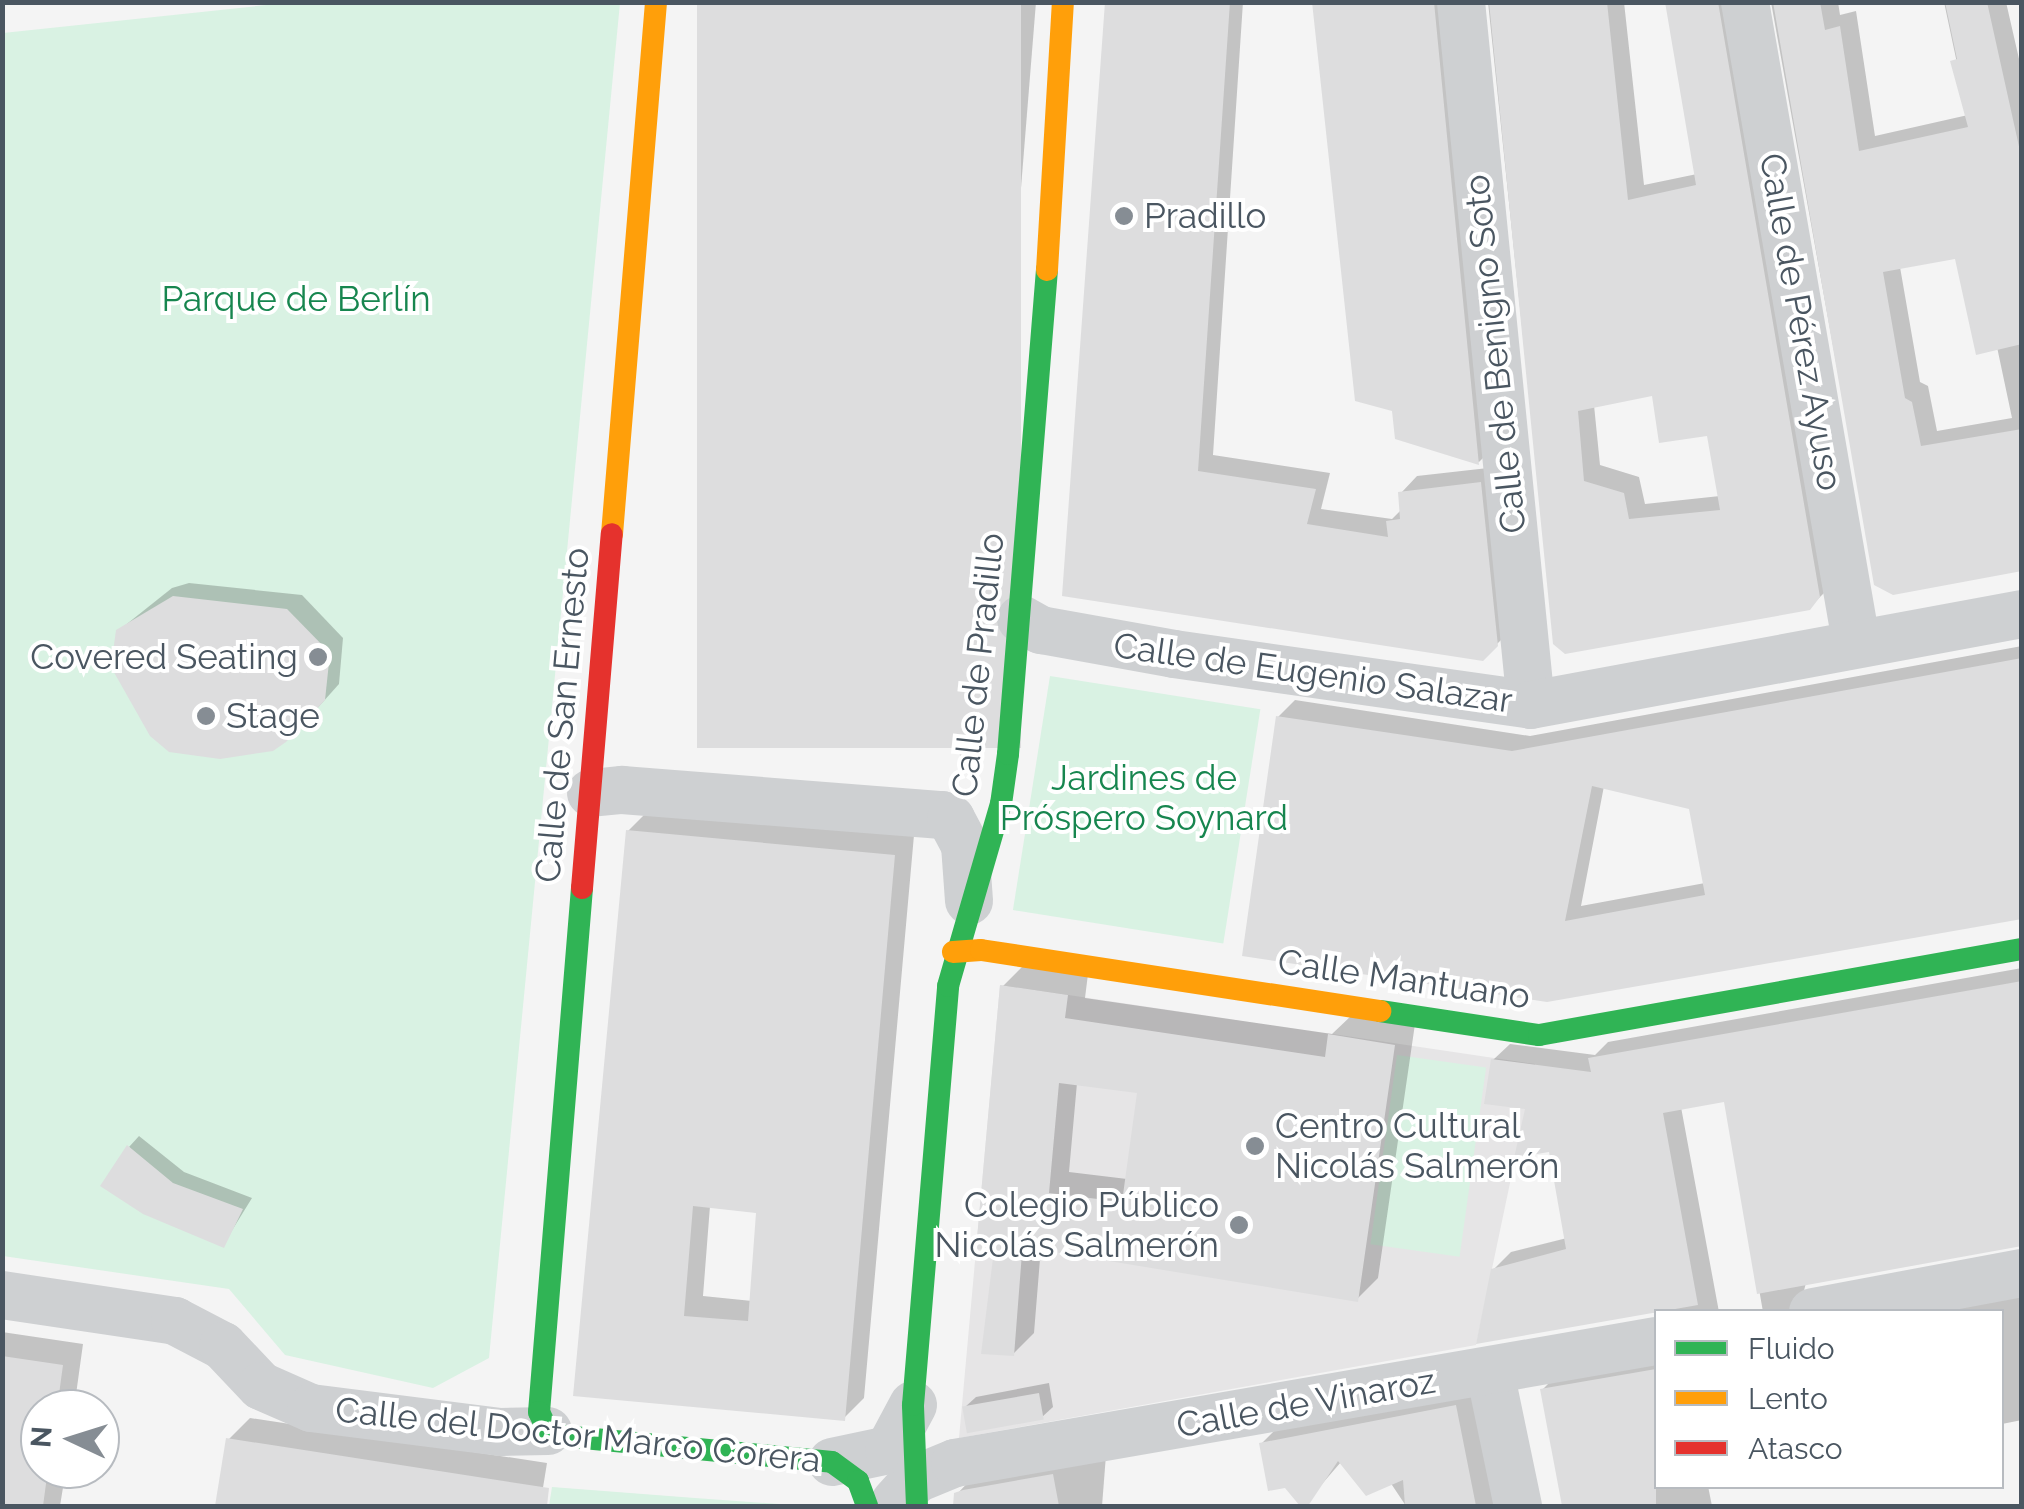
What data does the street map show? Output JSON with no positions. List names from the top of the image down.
{
  "streets": {
    "street": [
      "Calle de Pérez Ayuso",
      "Calle de Benigno Soto",
      "Calle de Pradillo",
      "Calle de Eugenio Salazar",
      "Calle de San Ernesto",
      "Calle Mantuano",
      "Calle de Vinaroz",
      "Calle del Doctor Marco Corera"
    ]
  },
  "crossings": [
    ["Calle de Pérez Ayuso", "Calle de Eugenio Salazar"],
    ["Calle de Benigno Soto", "Calle de Eugenio Salazar"],
    ["Calle de Pradillo", "Calle de Eugenio Salazar"],
    ["Calle de Pradillo", "Calle Mantuano"],
    ["Calle de Pradillo", "Calle de Vinaroz"],
    ["Calle de Pradillo", "Calle del Doctor Marco Corera"],
    ["Calle de San Ernesto", "Calle del Doctor Marco Corera"]
  ],
  "parks": ["Parque de Berlín", "Jardines de Próspero Soynard"],
  "places": [
    "Pradillo",
    "Covered Seating",
    "Stage",
    "Centro Cultural Nicolás Salmerón",
    "Colegio Público Nicolás Salmerón"
  ],
  "legend": ["Fluido", "Lento", "Atasco"],
  "north": "left"
}
